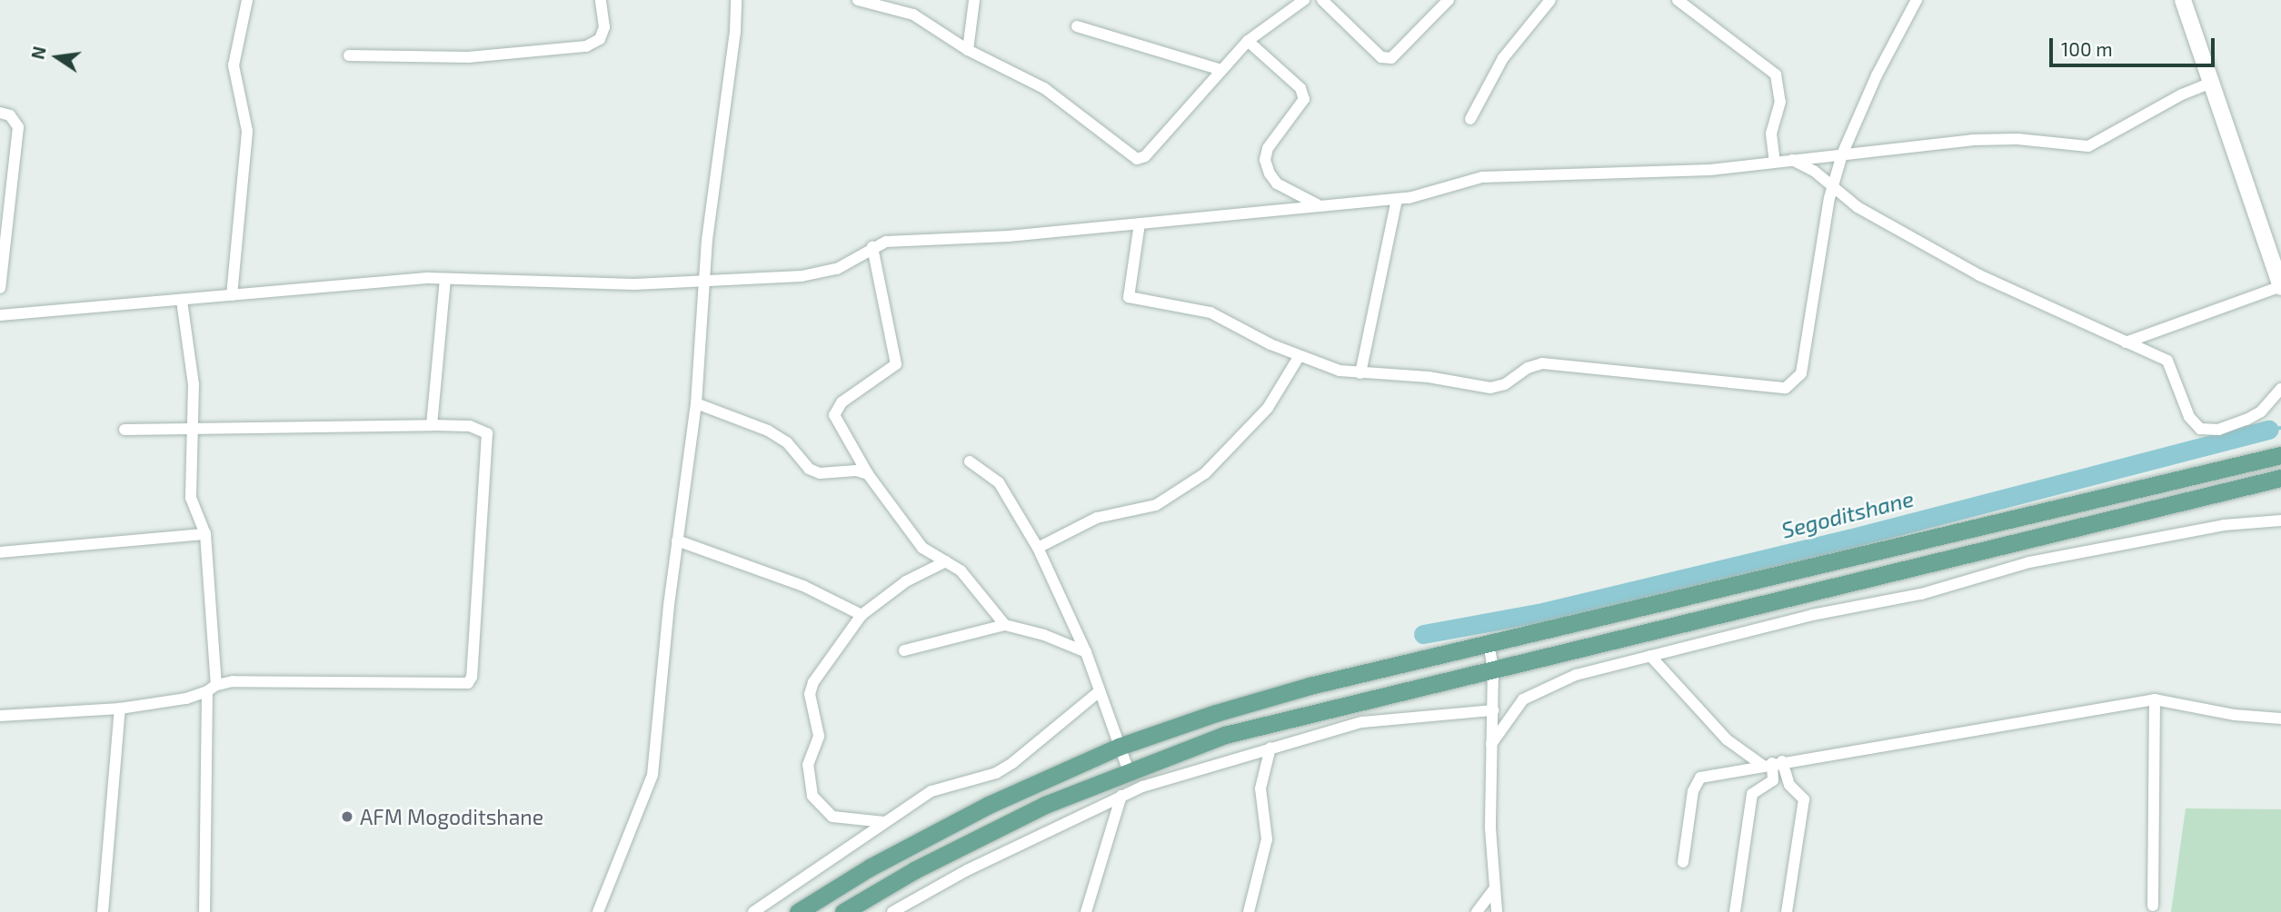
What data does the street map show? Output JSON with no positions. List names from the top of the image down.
{
  "water": ["Segoditshane"],
  "places": ["AFM Mogoditshane"],
  "scale_bar": "100 m",
  "north": "left"
}
